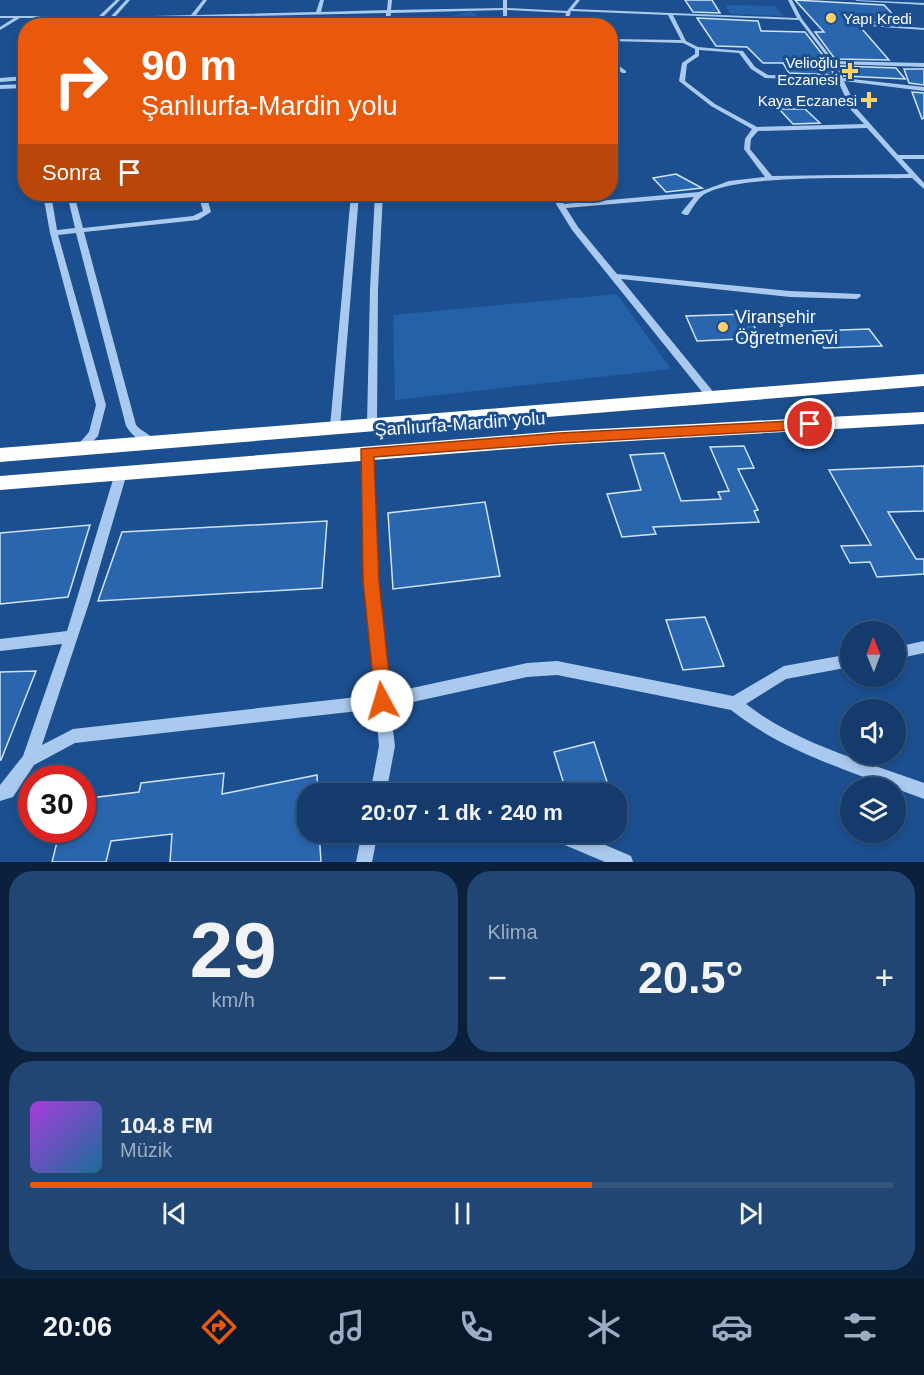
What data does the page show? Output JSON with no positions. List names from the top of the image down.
{
  "streets": {
    "highway": ["Şanlıurfa-Mardin yolu"]
  },
  "places": {
    "other": ["Yapı Kredi", "Viranşehir Öğretmenevi"],
    "health": ["Velioğlu Eczanesi", "Kaya Eczanesi"]
  },
  "north": "top",
  "page": {
    "turn": ["90 m", "Şanlıurfa-Mardin yolu"],
    "then": "Sonra",
    "limit": "30",
    "trip": "20:07 · 1 dk · 240 m",
    "tile": [
      ["29", "km/h"],
      "Klima"
    ],
    "heat": ["−", "20.5°", "+"],
    "song": ["104.8 FM", "Müzik"],
    "tabs": "20:06"
  }
}
